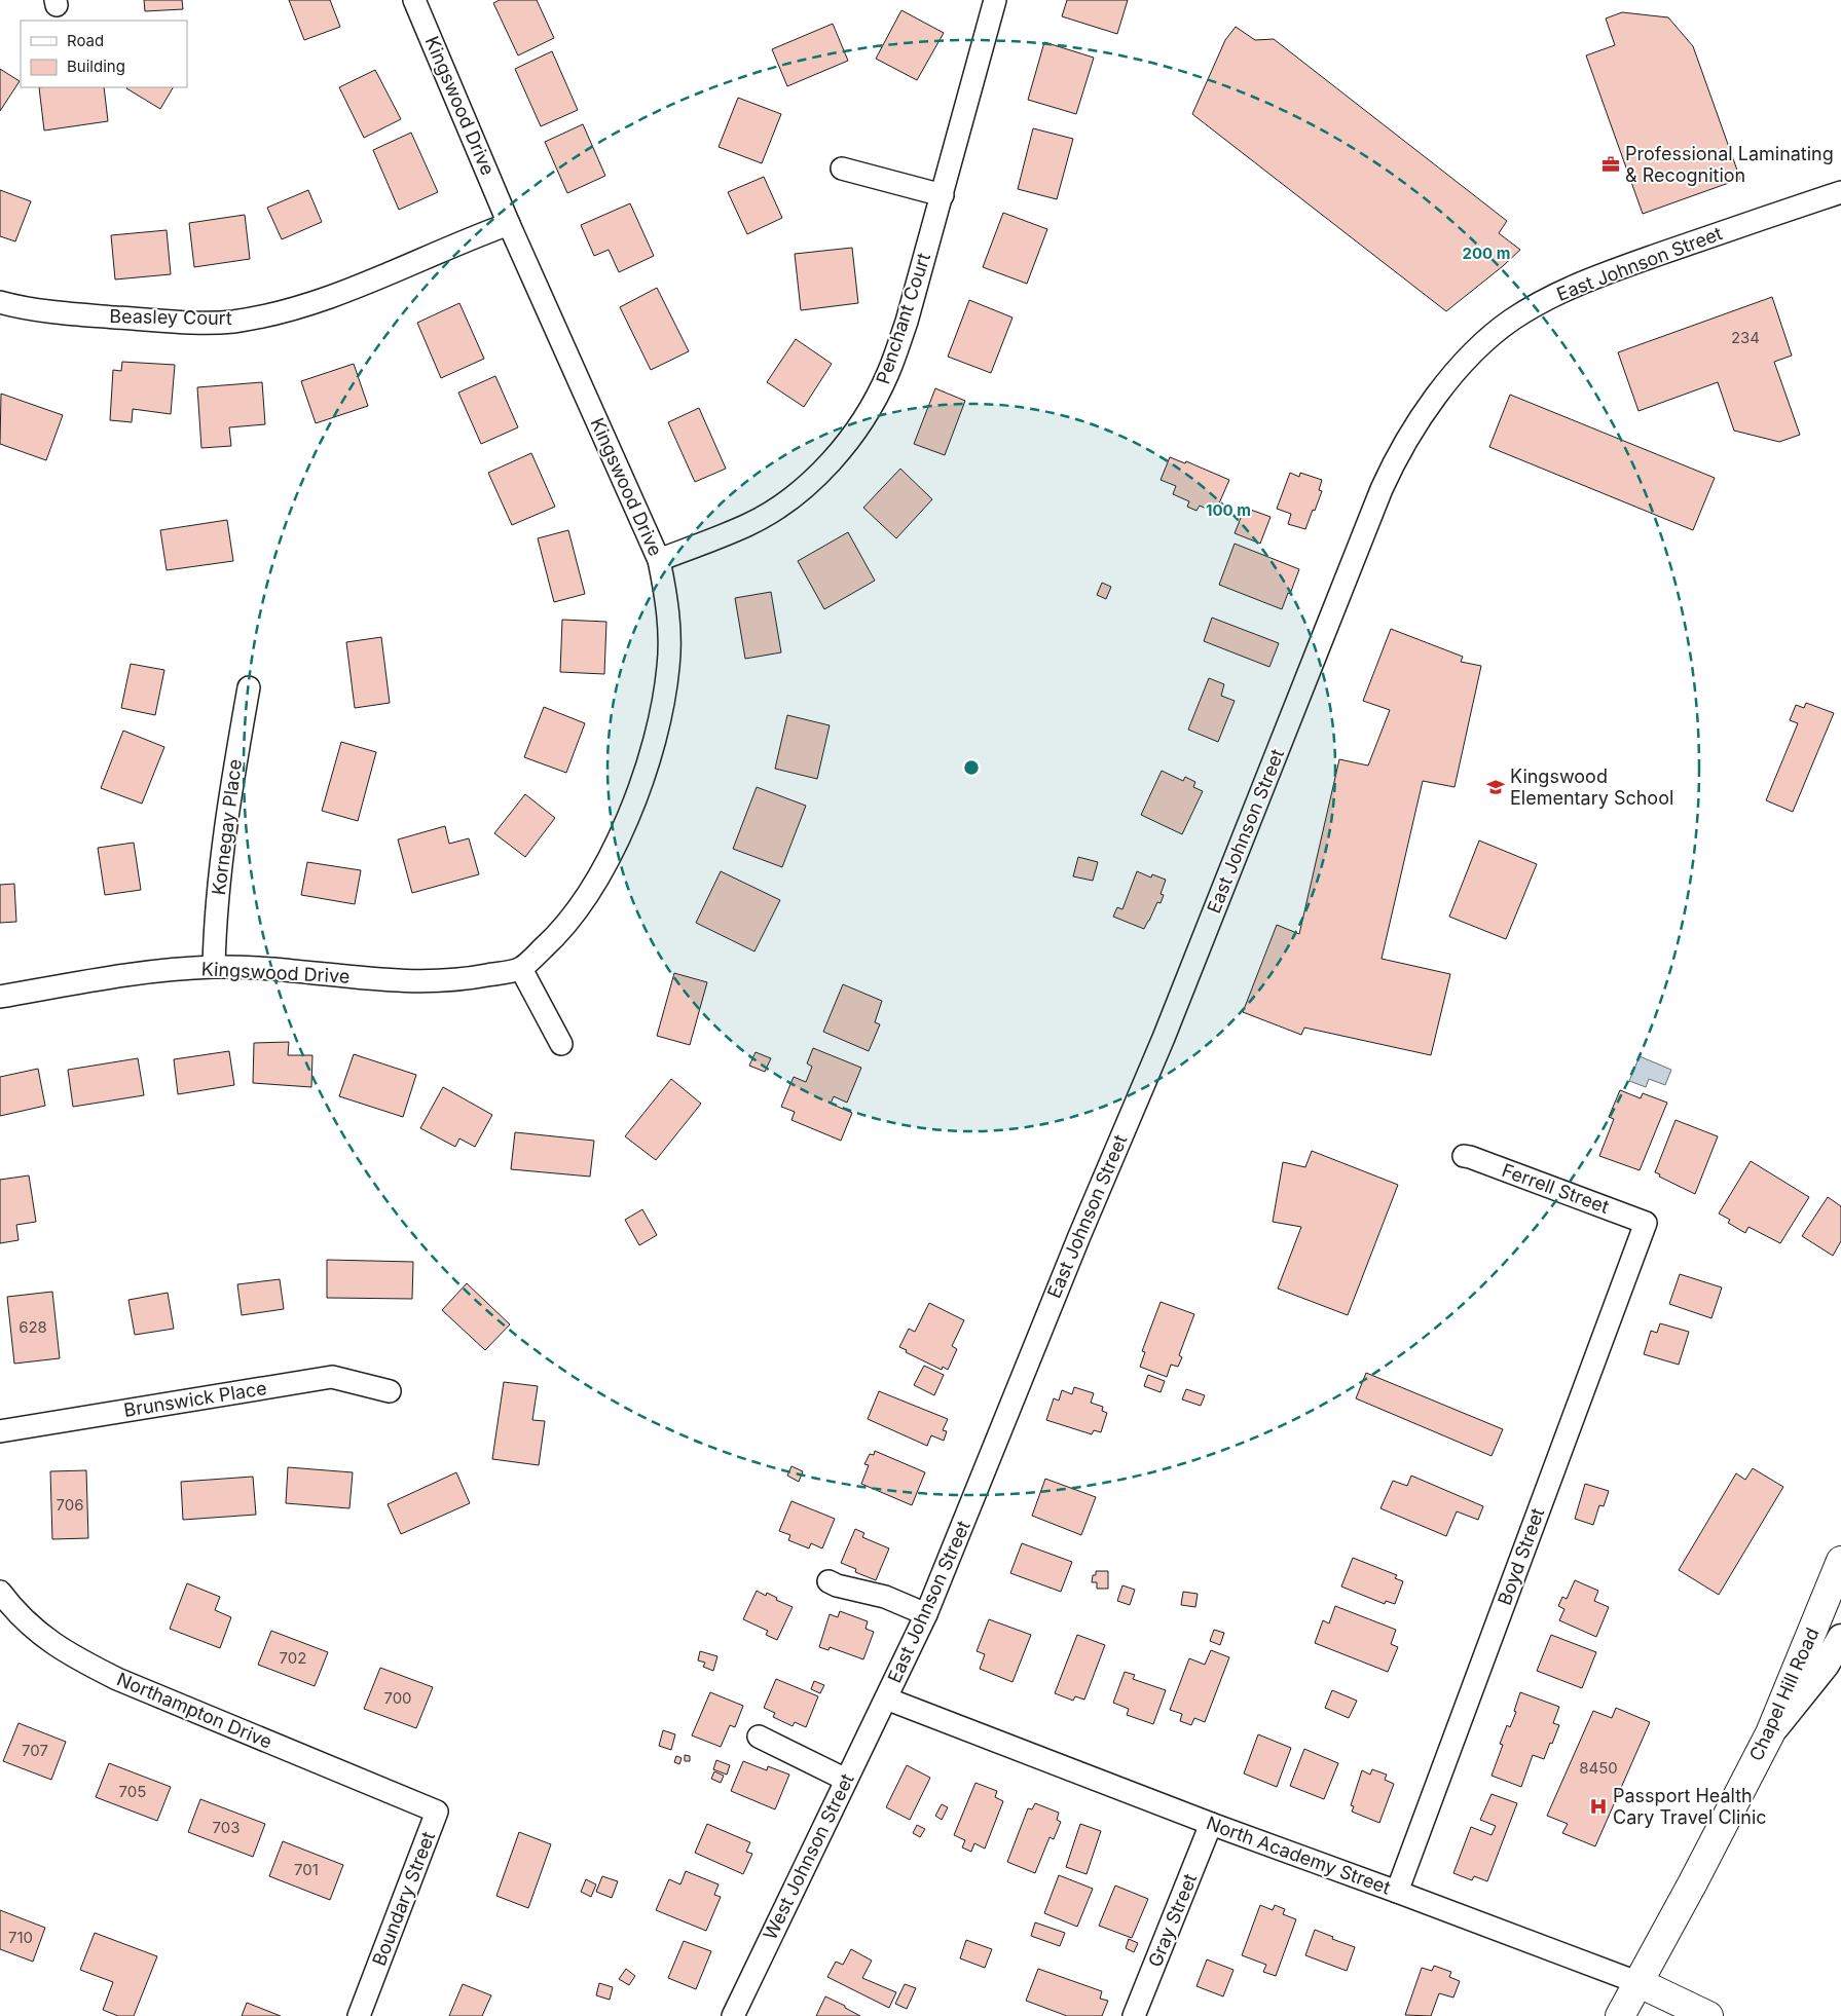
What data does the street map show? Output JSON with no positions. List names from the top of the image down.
{
  "streets": {
    "main road": ["Chapel Hill Road", "North Academy Street"],
    "street": [
      "Kingswood Drive",
      "East Johnson Street",
      "Beasley Court",
      "Penchant Court",
      "Kornegay Place",
      "Ferrell Street",
      "Brunswick Place",
      "Boyd Street",
      "Northampton Drive",
      "West Johnson Street",
      "Boundary Street",
      "Gray Street"
    ]
  },
  "crossings": [
    ["Kingswood Drive", "Beasley Court"],
    ["Kingswood Drive", "Penchant Court"],
    ["Kingswood Drive", "Kornegay Place"],
    ["East Johnson Street", "North Academy Street"],
    ["East Johnson Street", "West Johnson Street"],
    ["Ferrell Street", "Boyd Street"],
    ["Boyd Street", "North Academy Street"],
    ["Chapel Hill Road", "North Academy Street"],
    ["Northampton Drive", "Boundary Street"],
    ["North Academy Street", "West Johnson Street"],
    ["North Academy Street", "Gray Street"]
  ],
  "places": {
    "office": ["Professional Laminating & Recognition"],
    "school or university": ["Kingswood Elementary School"],
    "hospital": ["Passport Health Cary Travel Clinic"]
  },
  "house_numbers": [
    "234",
    "628",
    "706",
    "702",
    "700",
    "707",
    "8450",
    "705",
    "703",
    "701",
    "710"
  ],
  "legend": ["Road", "Building"],
  "rings": ["200 m", "100 m"]
}
